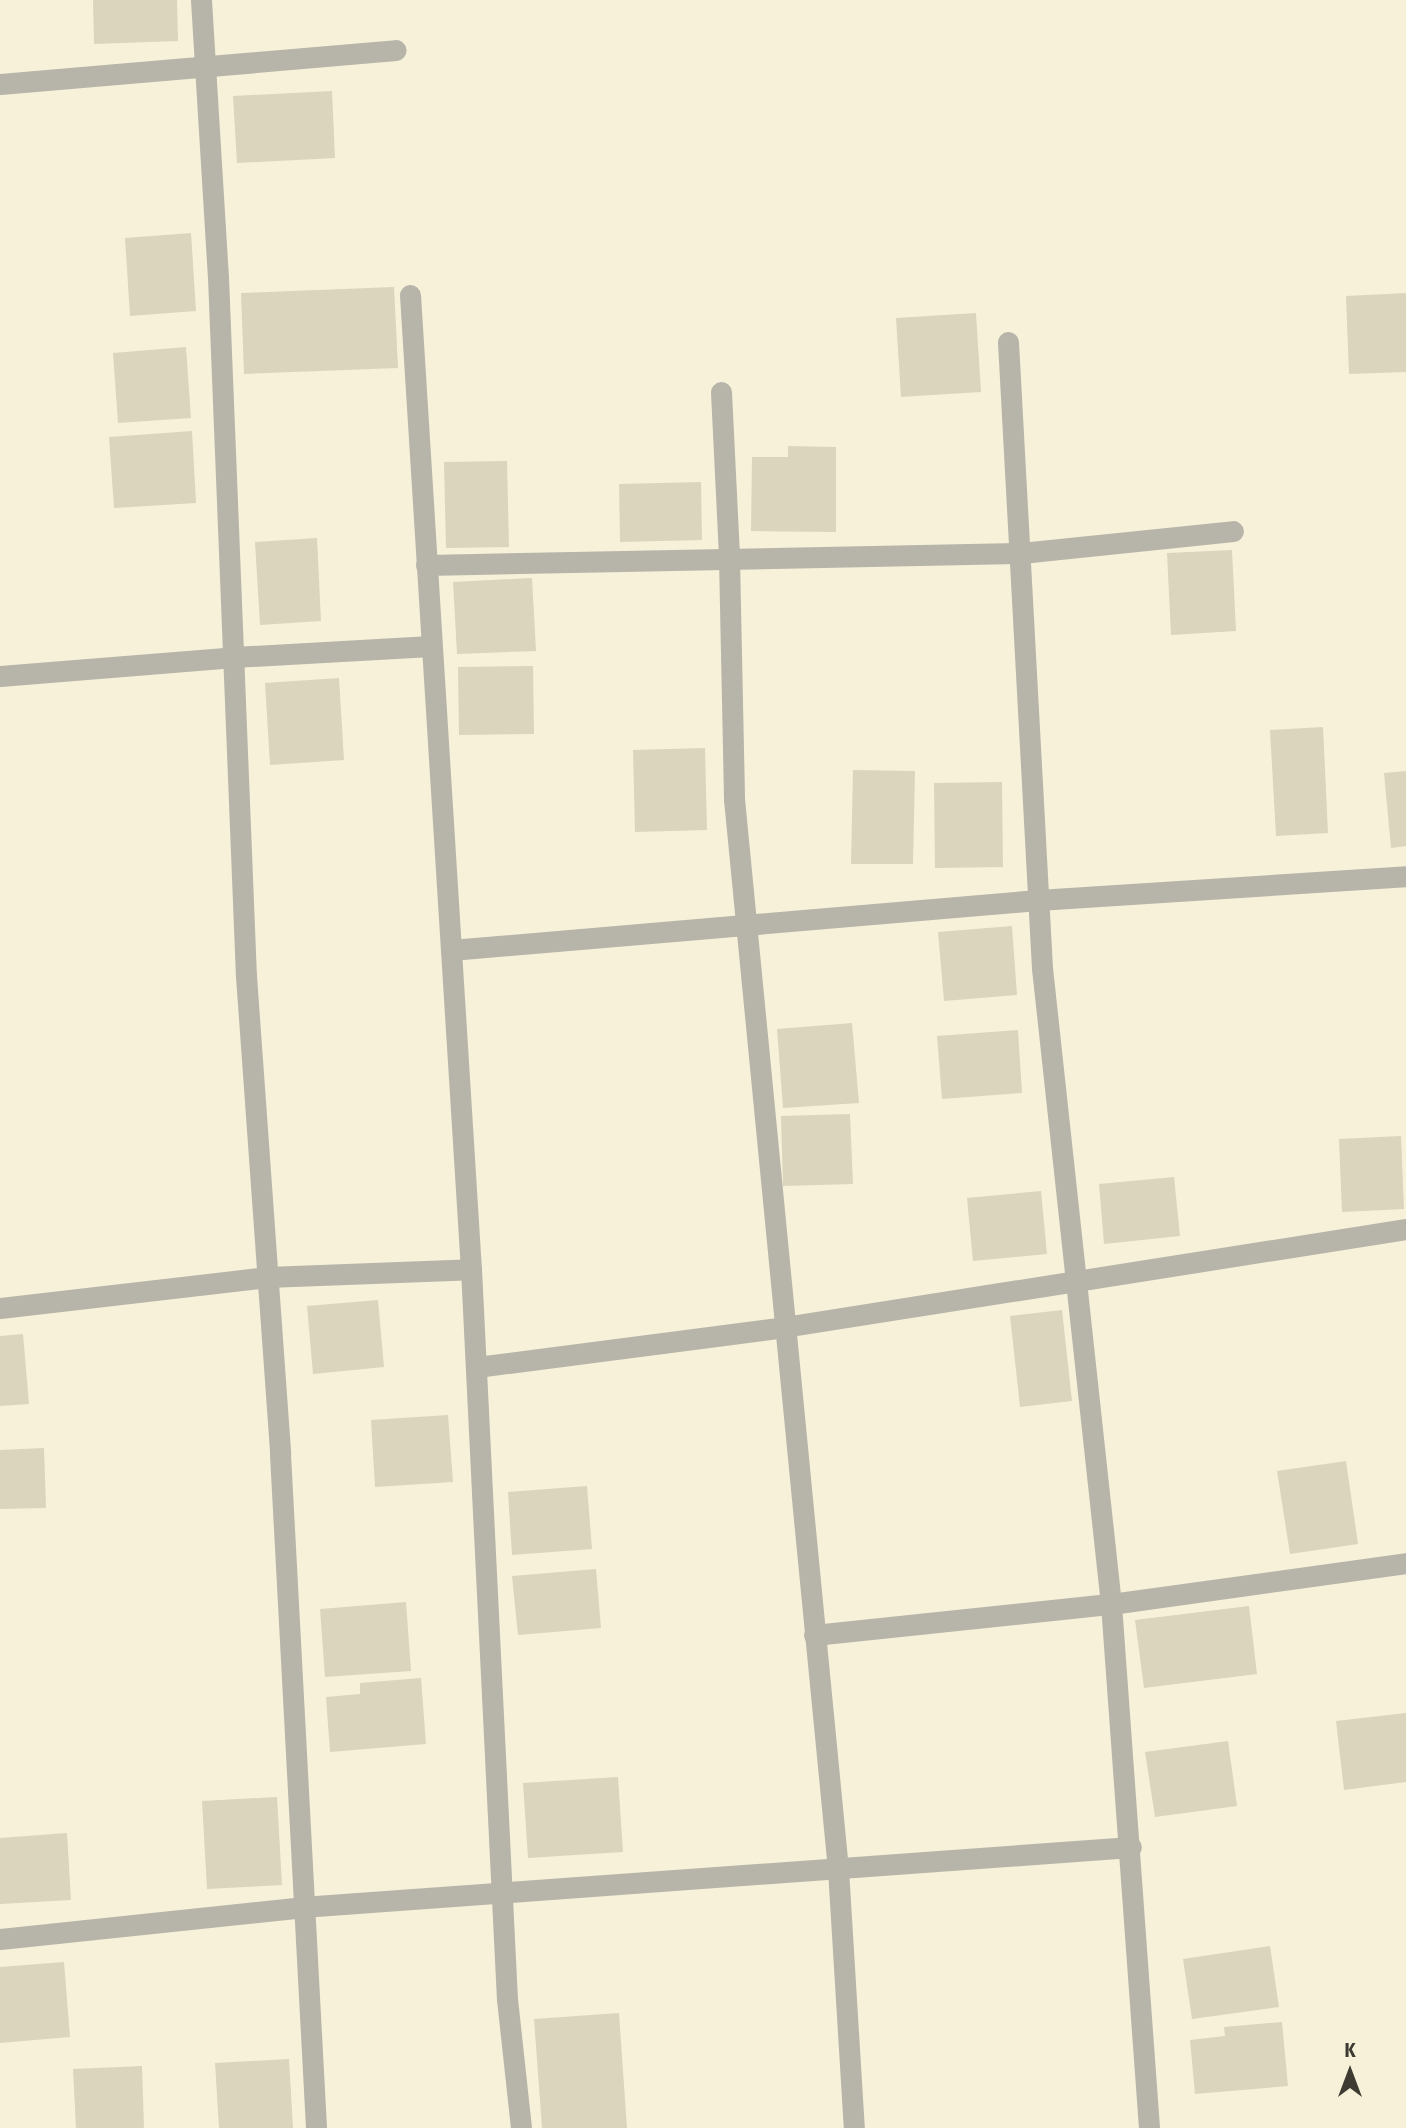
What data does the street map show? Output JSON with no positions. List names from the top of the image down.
{
  "north": "top"
}
